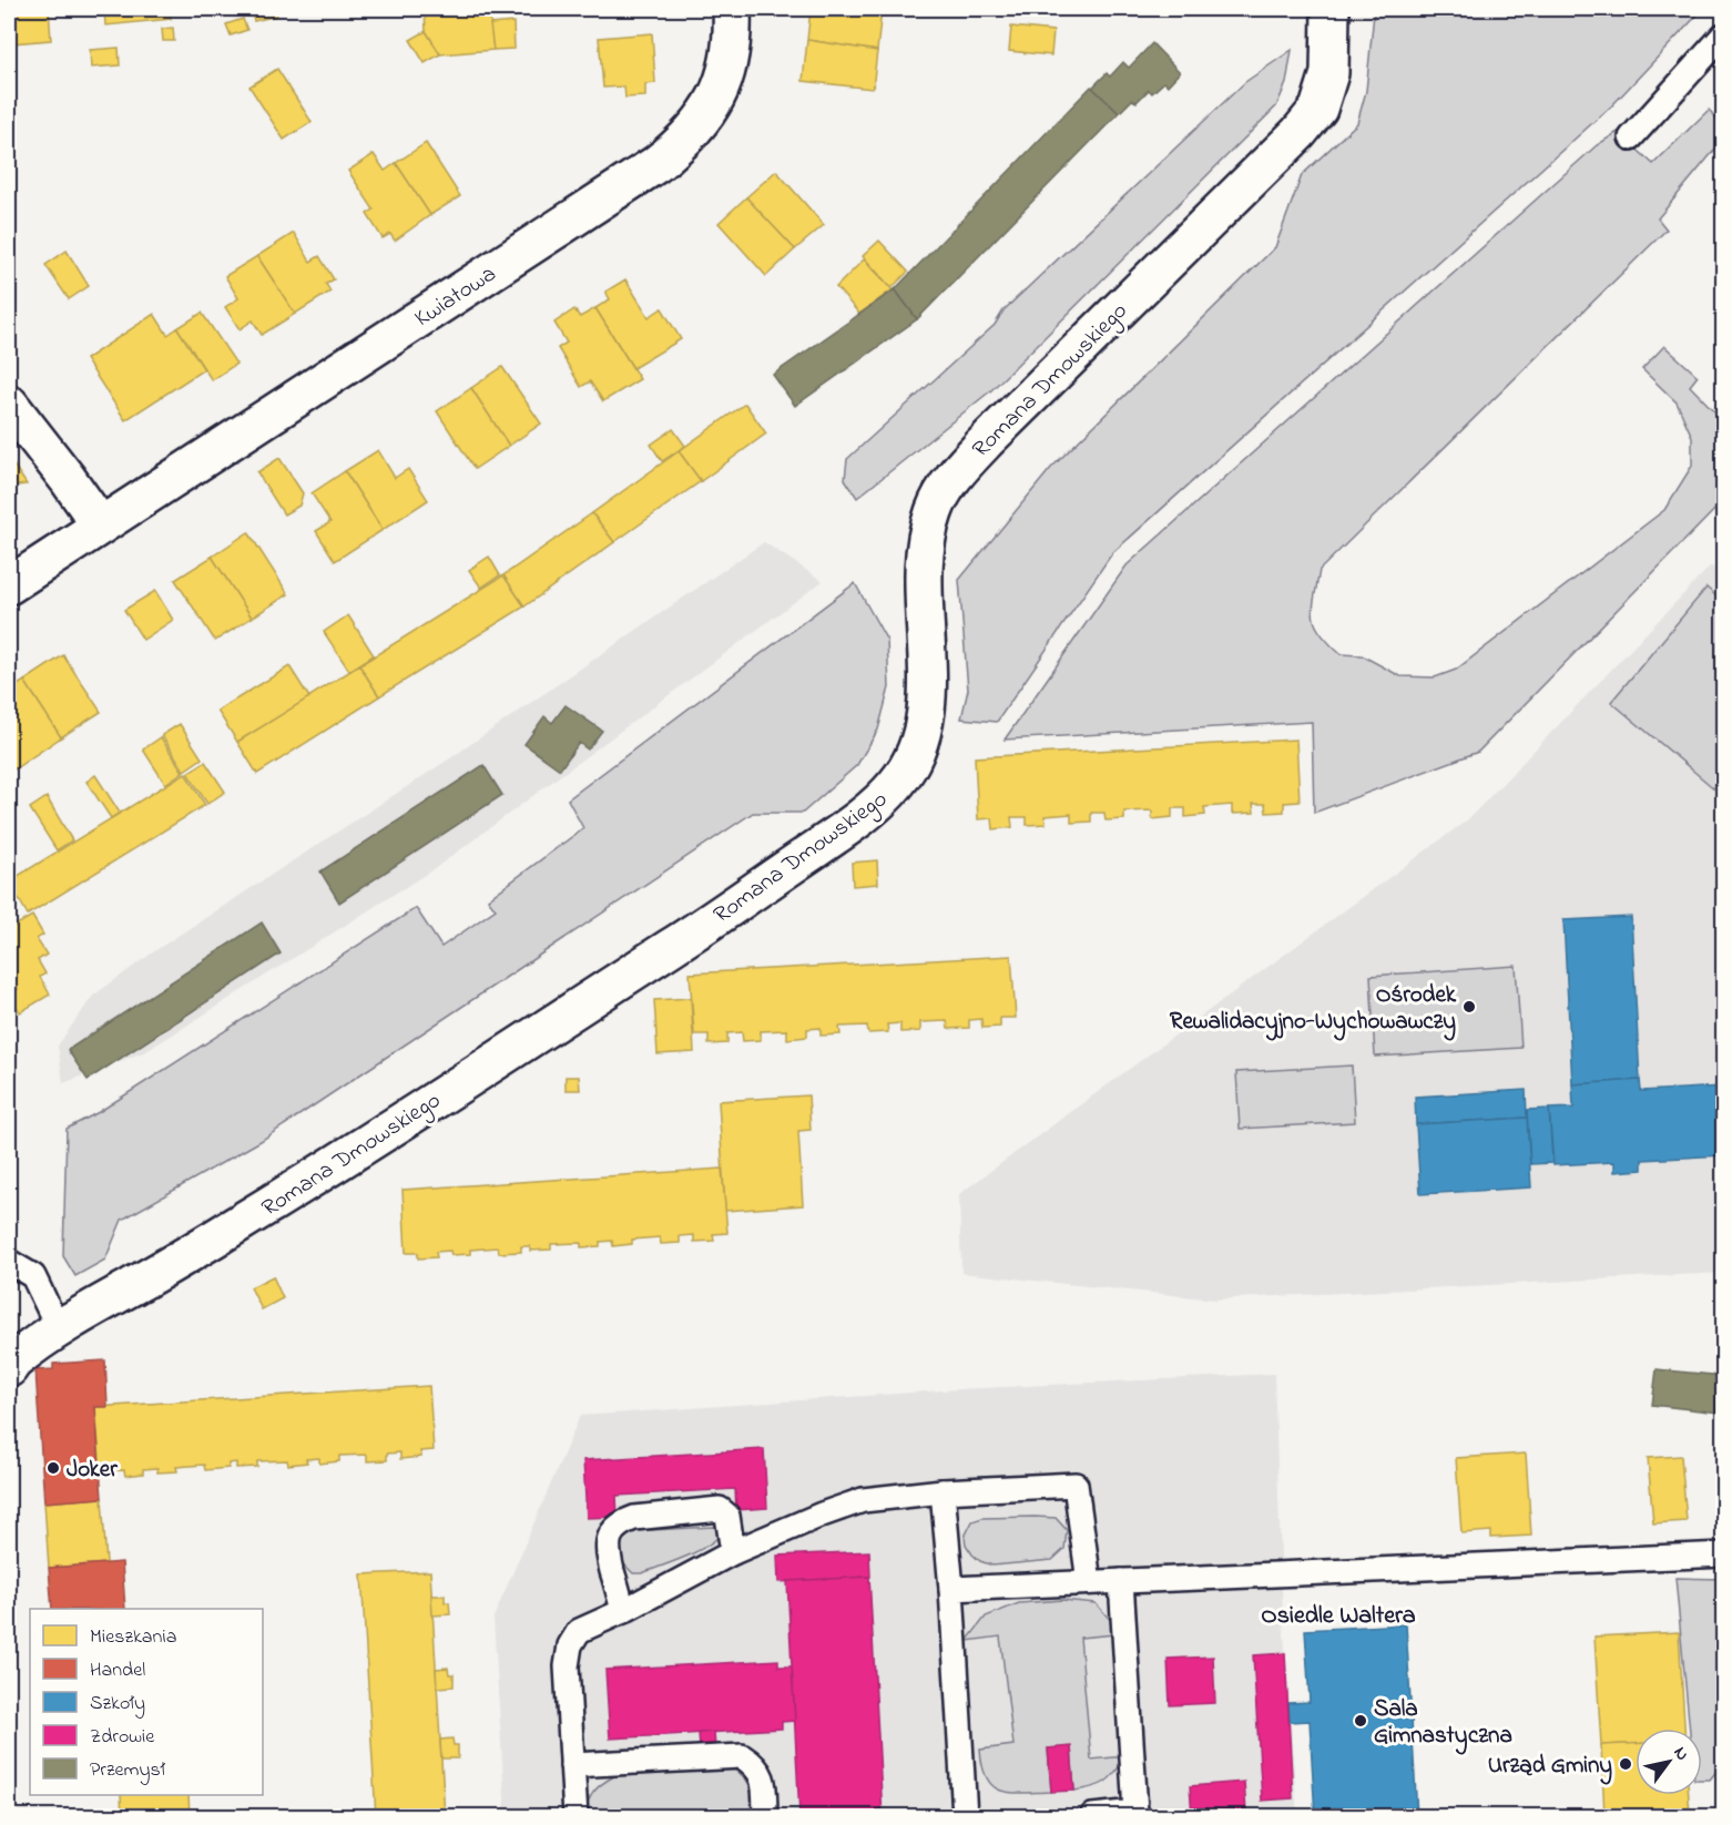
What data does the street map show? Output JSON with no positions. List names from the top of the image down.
{
  "streets": {
    "street": ["Kwiatowa", "Romana Dmowskiego"]
  },
  "districts": ["Osiedle Waltera"],
  "places": [
    "Ośrodek Rewalidacyjno-Wychowawczy",
    "Joker",
    "Sala Gimnastyczna",
    "Urząd Gminy"
  ],
  "legend": [
    "Mieszkania",
    "Handel",
    "Szkoły",
    "Zdrowie",
    "Przemysł"
  ],
  "north": "top right"
}
